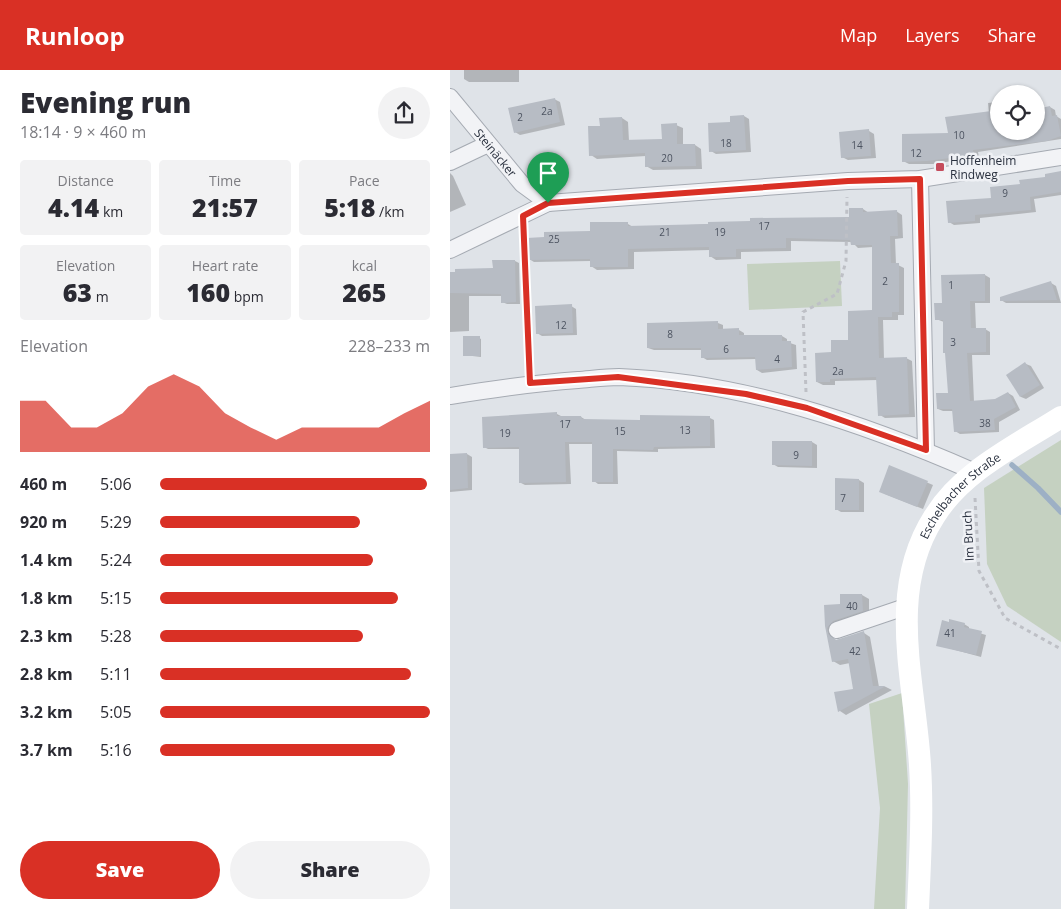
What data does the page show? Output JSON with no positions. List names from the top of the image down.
{
  "streets": {
    "street": ["Steinäcker", "Eschelbacher Straße"],
    "path": ["Im Bruch"]
  },
  "crossings": [
    ["Eschelbacher Straße", "Im Bruch"]
  ],
  "places": {
    "transit": ["Hoffenheim Rindweg"]
  },
  "house_numbers": [
    "2a",
    "2",
    "10",
    "18",
    "14",
    "12",
    "20",
    "9",
    "17",
    "21",
    "19",
    "25",
    "2",
    "1",
    "12",
    "8",
    "3",
    "6",
    "4",
    "2a",
    "38",
    "17",
    "13",
    "15",
    "19",
    "9",
    "7",
    "40",
    "41",
    "42"
  ],
  "page": {
    "header": "Runloop",
    "nav": ["Map", "Layers", "Share"],
    "heading": ["Evening run", "18:14 · 9 × 460 m"],
    "stats": [
      ["Distance", "4.14 km"],
      ["Time", "21:57"],
      ["Pace", "5:18 /km"],
      ["Elevation", "63 m"],
      ["Heart rate", "160 bpm"],
      ["kcal", "265"]
    ],
    "chart": ["Elevation", "228–233 m"],
    "list": [
      {
        "name": "460 m",
        "note": "5:06"
      },
      {
        "name": "920 m",
        "note": "5:29"
      },
      {
        "name": "1.4 km",
        "note": "5:24"
      },
      {
        "name": "1.8 km",
        "note": "5:15"
      },
      {
        "name": "2.3 km",
        "note": "5:28"
      },
      {
        "name": "2.8 km",
        "note": "5:11"
      },
      {
        "name": "3.2 km",
        "note": "5:05"
      },
      {
        "name": "3.7 km",
        "note": "5:16"
      }
    ],
    "buttons": ["Save", "Share"]
  }
}
